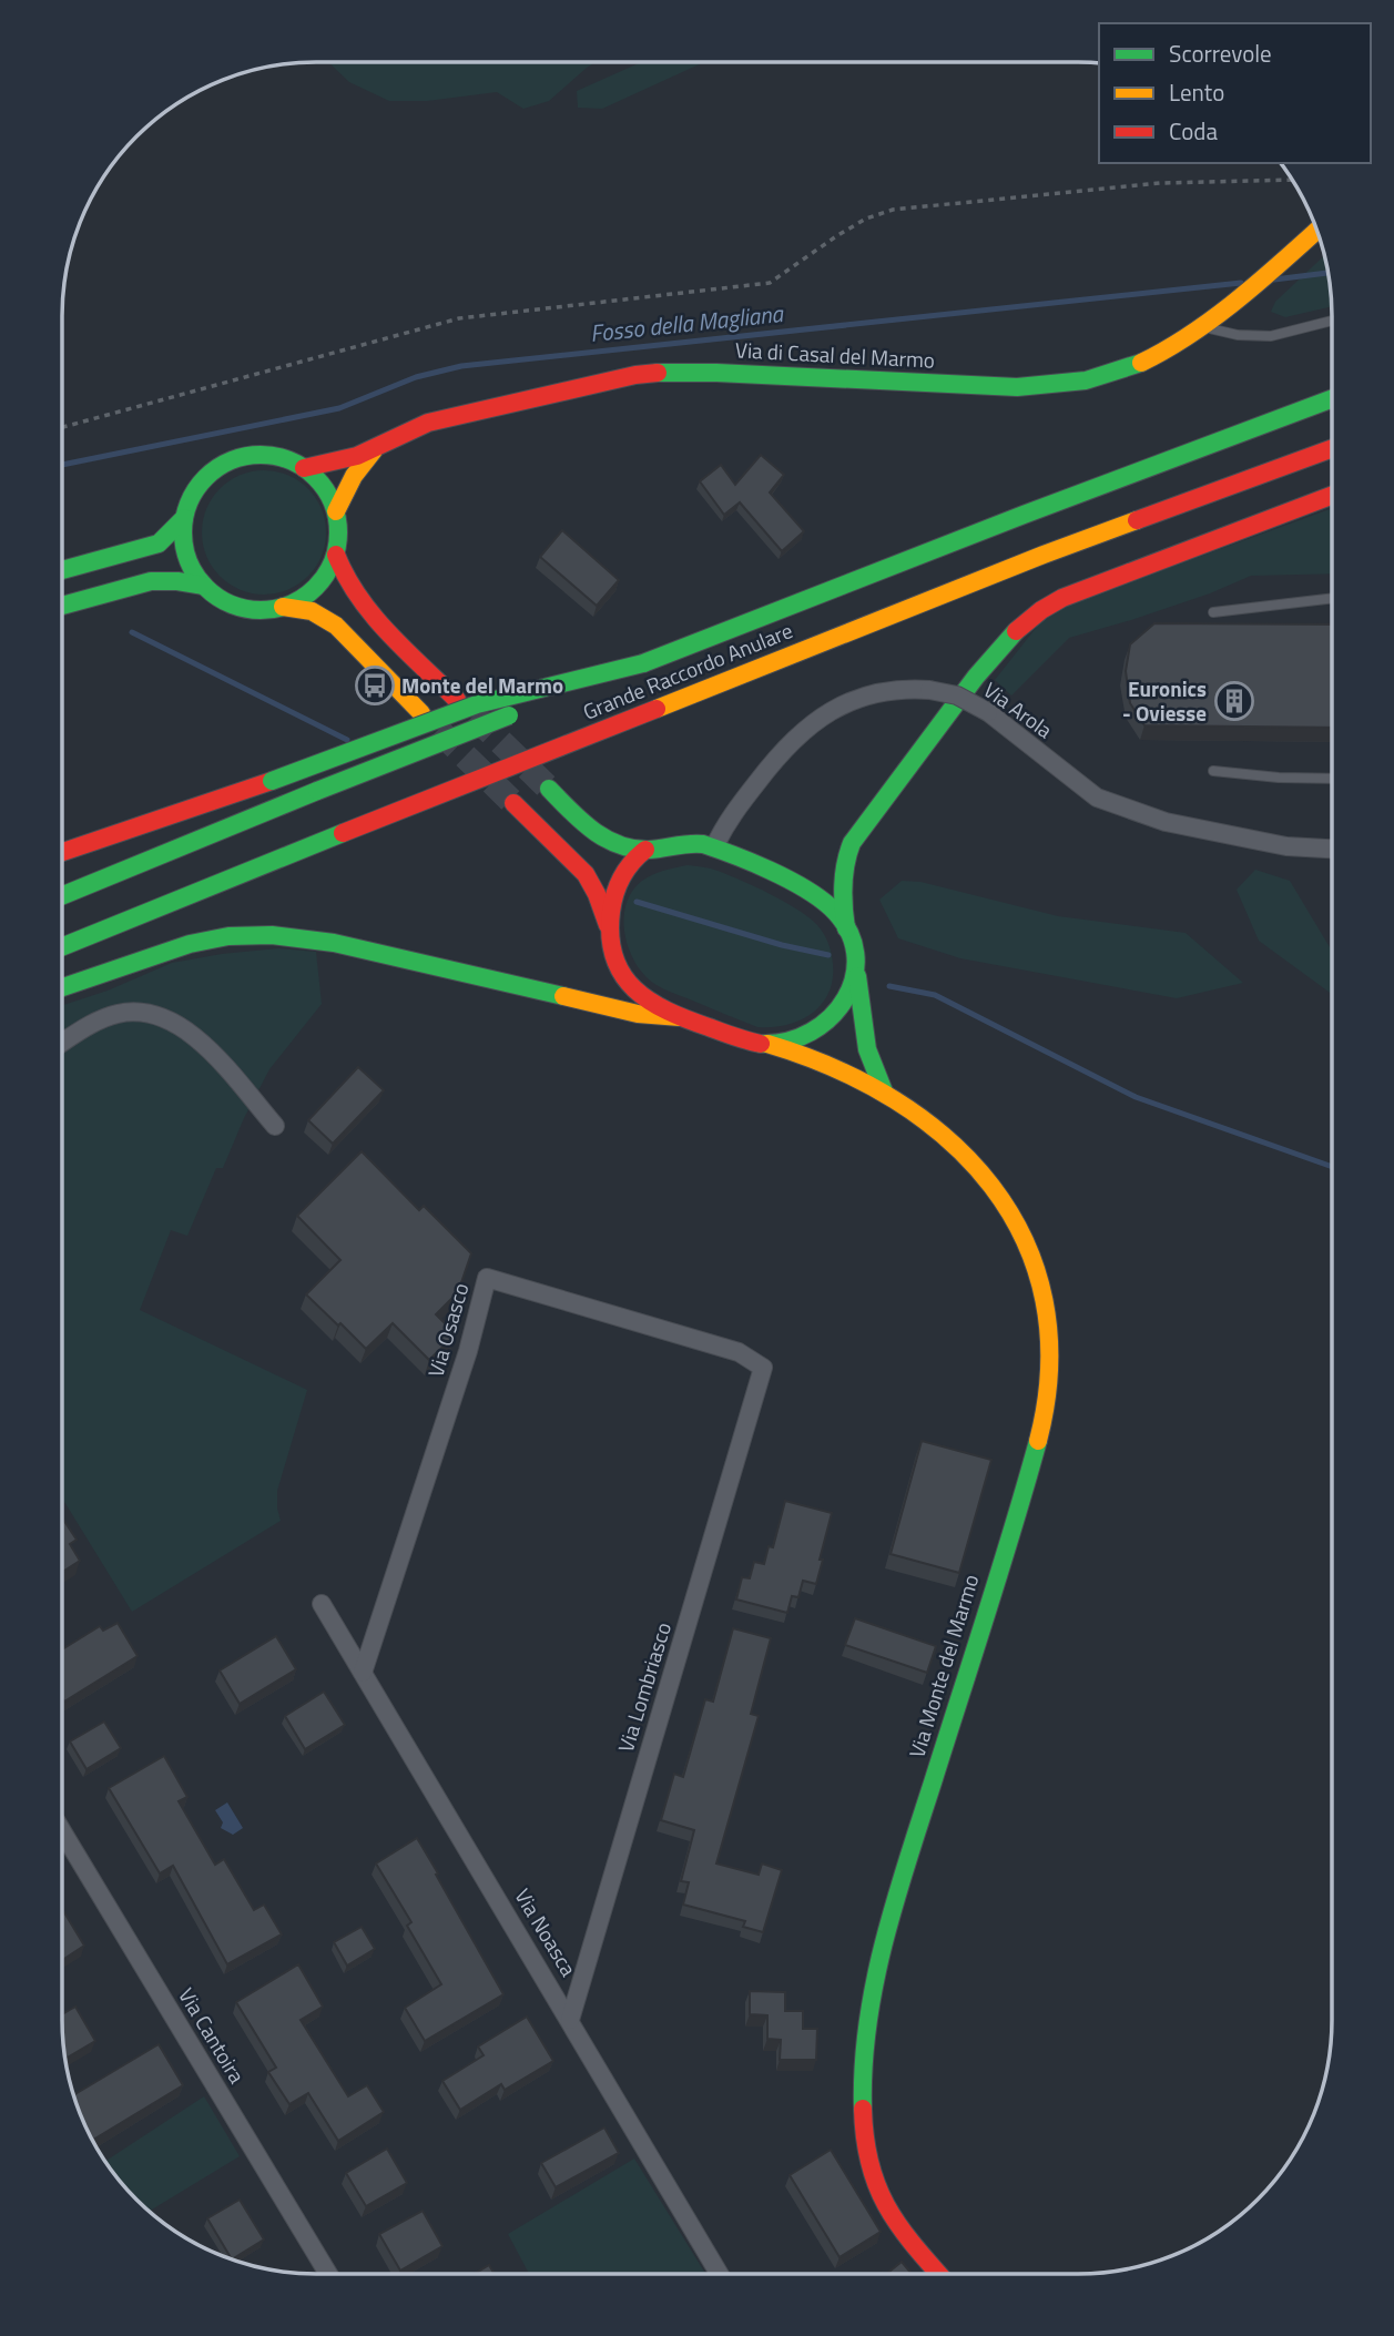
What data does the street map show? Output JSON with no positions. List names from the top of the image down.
{
  "streets": {
    "main road": ["Via di Casal del Marmo", "Grande Raccordo Anulare", "Via Monte del Marmo"],
    "street": [
      "Via Arola",
      "Via Osasco",
      "Via Lombriasco",
      "Via Noasca",
      "Via Cantoira"
    ]
  },
  "crossings": [
    ["Via Arola", "Via Monte del Marmo"],
    ["Via Osasco", "Via Lombriasco"],
    ["Via Osasco", "Via Noasca"],
    ["Via Lombriasco", "Via Noasca"]
  ],
  "water": ["Fosso della Magliana"],
  "places": {
    "bus stop": ["Monte del Marmo"],
    "building": ["Euronics - Oviesse"]
  },
  "legend": ["Scorrevole", "Lento", "Coda"]
}
